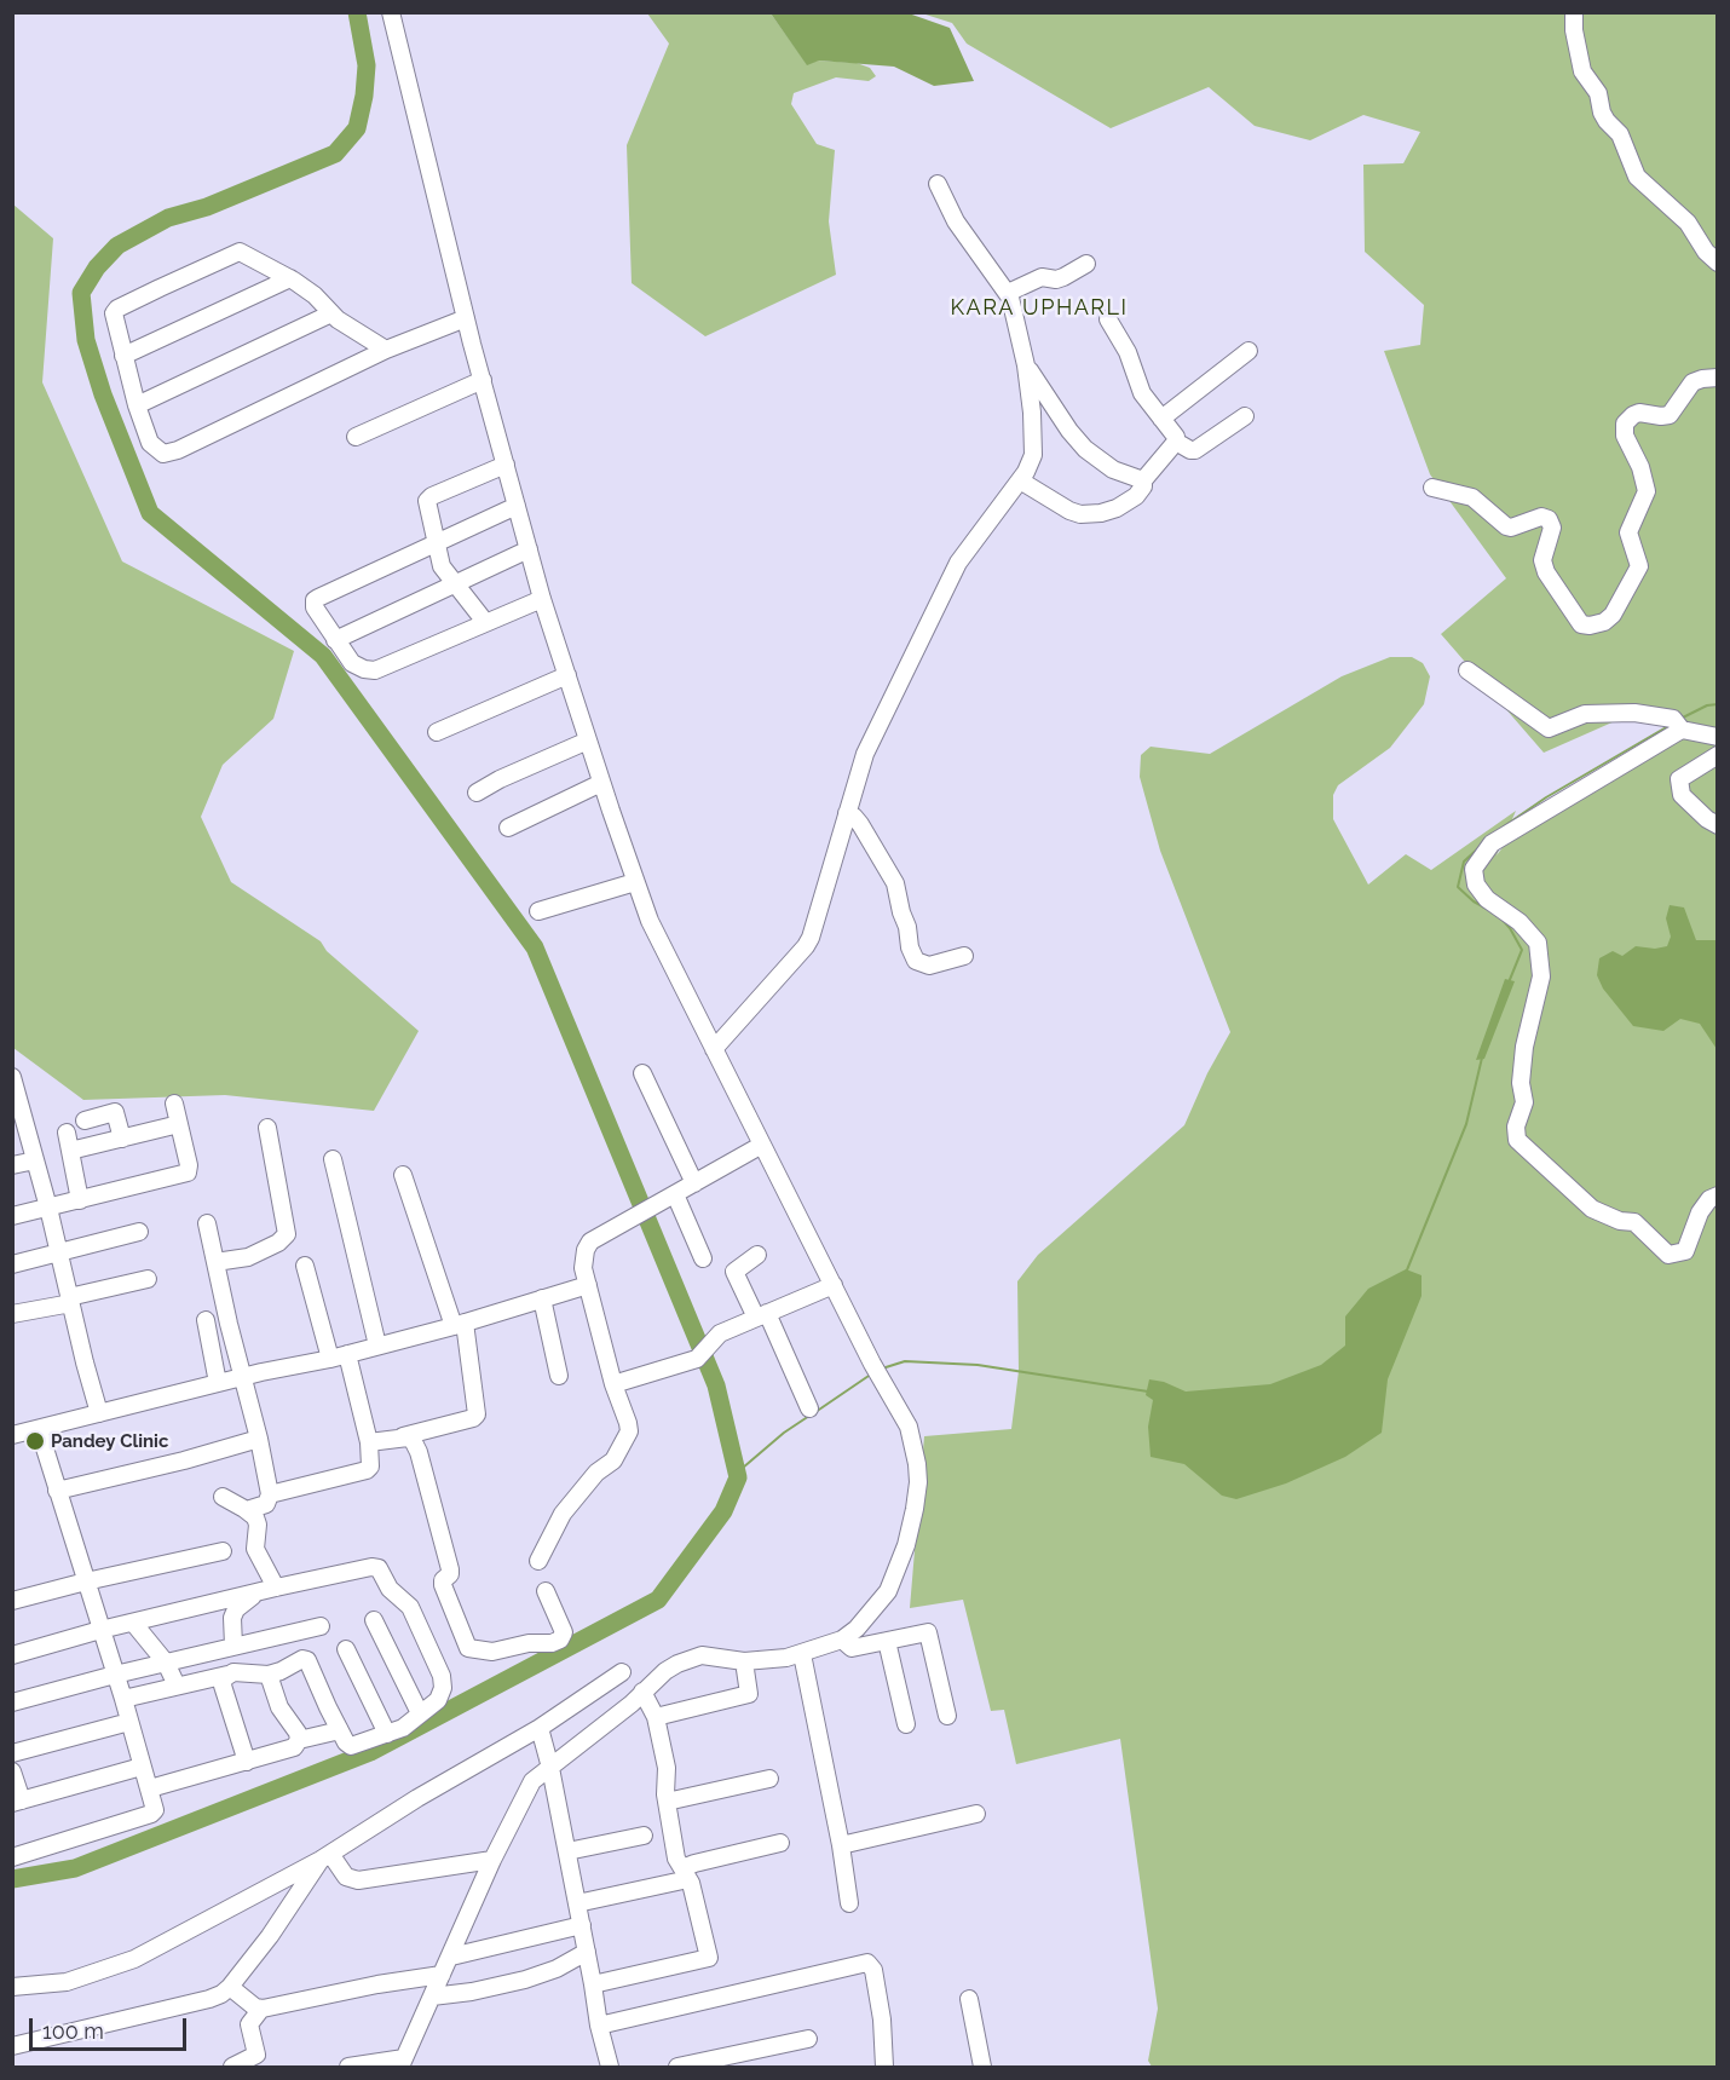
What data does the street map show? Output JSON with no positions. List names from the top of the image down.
{
  "districts": ["KARA UPHARLI"],
  "places": ["Pandey Clinic"],
  "scale_bar": "100 m"
}
